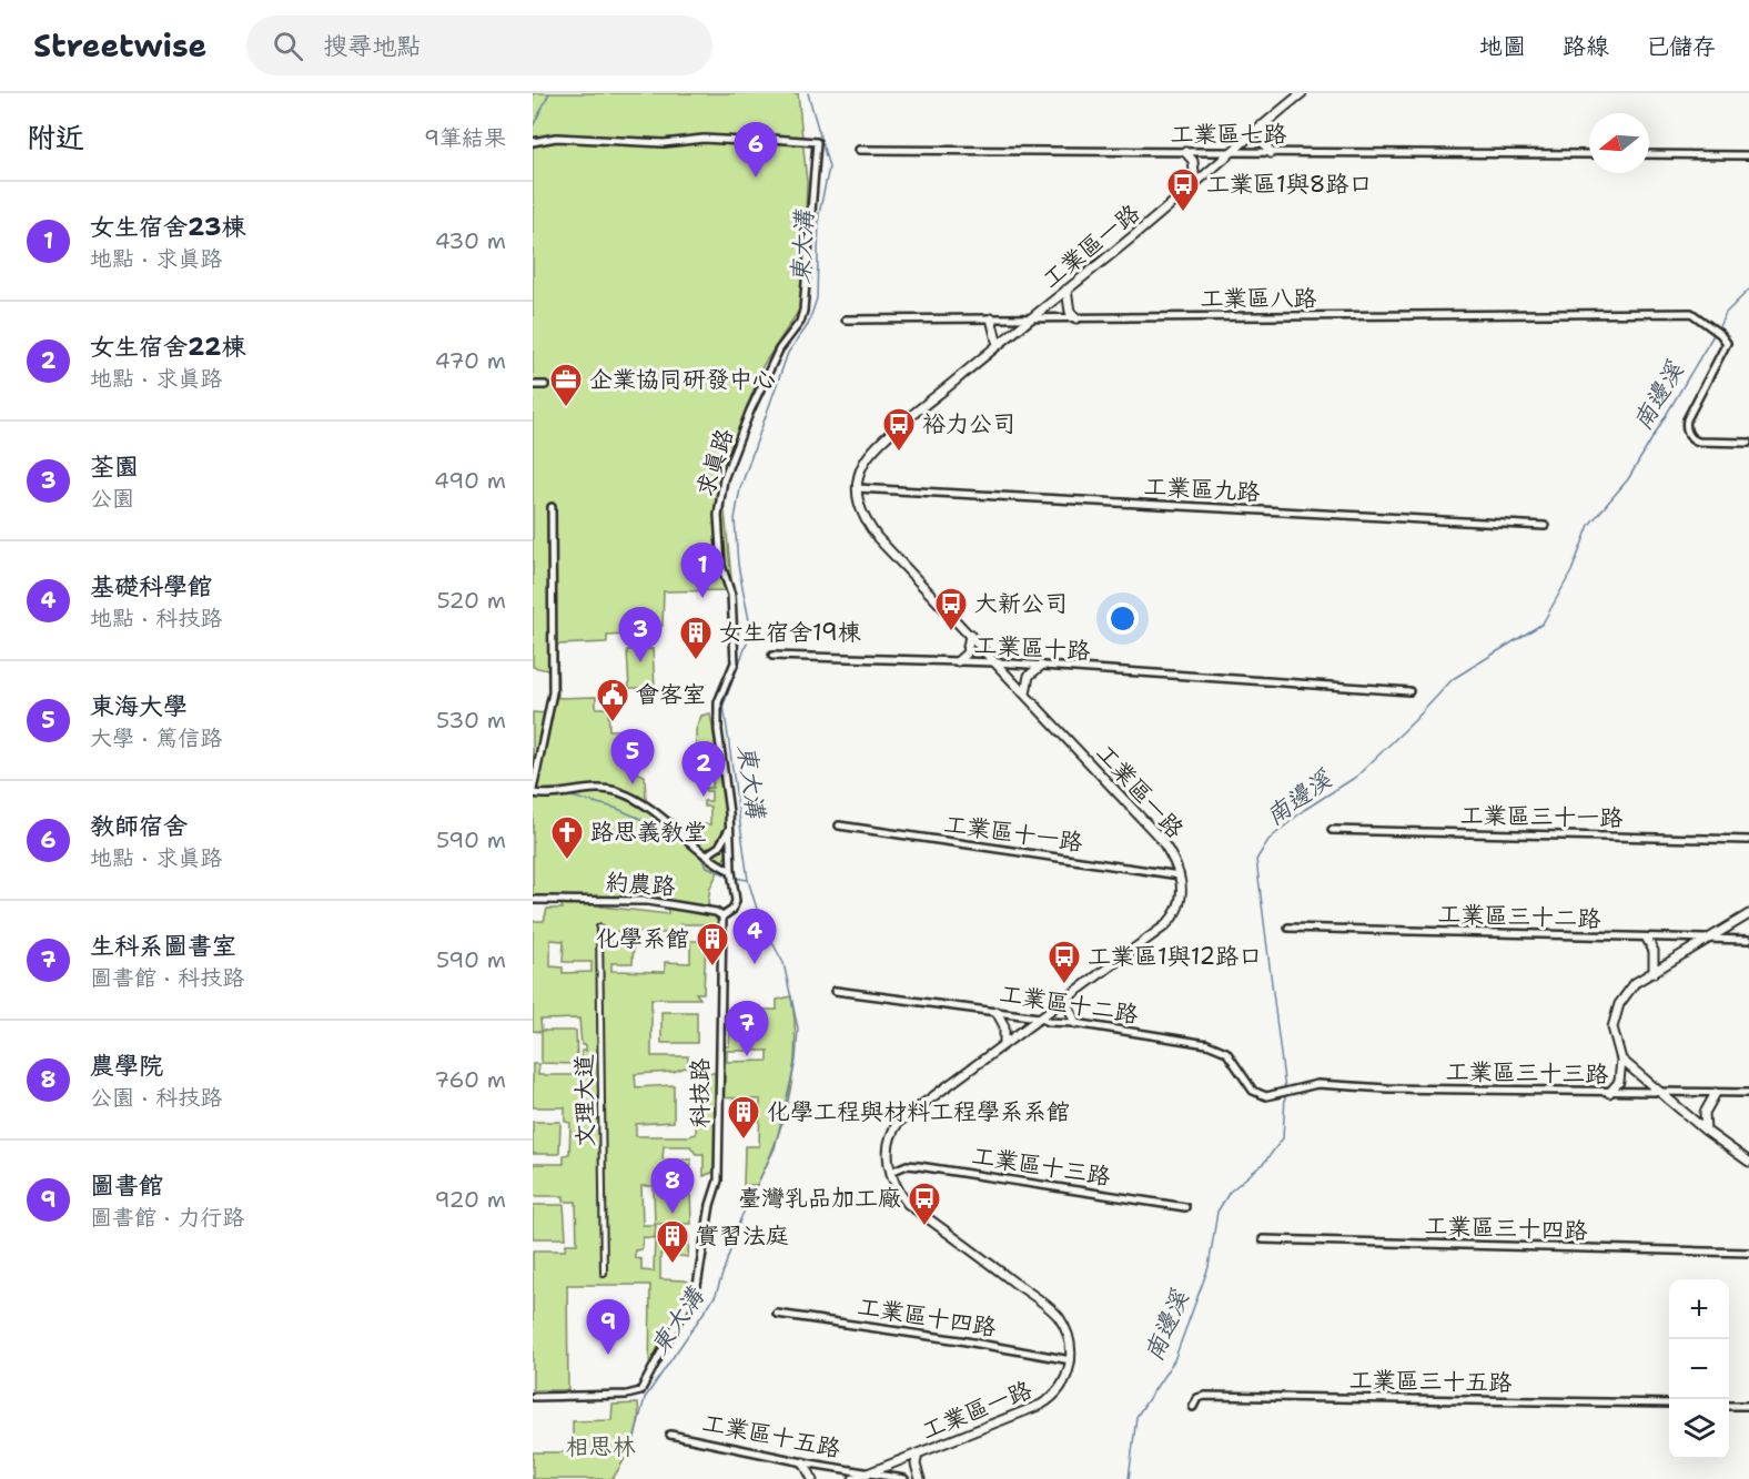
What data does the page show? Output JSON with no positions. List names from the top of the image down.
{
  "streets": {
    "street": [
      "工業區七路",
      "工業區一路",
      "工業區八路",
      "求真路",
      "工業區九路",
      "工業區十路",
      "工業區三十一路",
      "工業區十一路",
      "約農路",
      "工業區三十二路",
      "工業區十二路",
      "工業區三十三路",
      "科技路",
      "文理大道",
      "工業區十三路",
      "工業區三十四路",
      "工業區十四路",
      "工業區三十五路",
      "工業區十五路"
    ]
  },
  "crossings": [
    ["工業區七路", "工業區一路"],
    ["工業區一路", "工業區八路"],
    ["工業區一路", "工業區九路"],
    ["工業區一路", "工業區十路"],
    ["工業區一路", "工業區十一路"],
    ["工業區一路", "工業區十二路"],
    ["工業區一路", "工業區十三路"],
    ["工業區一路", "工業區十四路"],
    ["工業區一路", "工業區十五路"],
    ["求真路", "約農路"],
    ["求真路", "科技路"],
    ["約農路", "科技路"],
    ["工業區十二路", "工業區三十三路"]
  ],
  "water": ["東大溝", "南邊溪"],
  "parks": ["相思林"],
  "places": {
    "bus stop": [
      "工業區1與8路口",
      "裕力公司",
      "大新公司",
      "工業區1與12路口",
      "臺灣乳品加工廠"
    ],
    "office": ["企業協同研發中心"],
    "building": [
      "女生宿舍19棟",
      "化學系館",
      "化學工程與材料工程學系系館",
      "實習法庭"
    ],
    "public building": ["會客室"],
    "church": ["路思義教堂"]
  },
  "north": "left",
  "page": {
    "header": "Streetwise",
    "search": "搜尋地點",
    "nav": ["地圖", "路線", "已儲存"],
    "heading": ["附近", "9筆結果"],
    "pins": [
      "6",
      "1",
      "3",
      "5",
      "2",
      "4",
      "7",
      "8",
      "9"
    ],
    "list": [
      {
        "mark": "1",
        "name": "女生宿舍23棟",
        "note": "地點 · 求真路",
        "value": "430 m"
      },
      {
        "mark": "2",
        "name": "女生宿舍22棟",
        "note": "地點 · 求真路",
        "value": "470 m"
      },
      {
        "mark": "3",
        "name": "荃園",
        "note": "公園",
        "value": "490 m"
      },
      {
        "mark": "4",
        "name": "基礎科學館",
        "note": "地點 · 科技路",
        "value": "520 m"
      },
      {
        "mark": "5",
        "name": "東海大學",
        "note": "大學 · 篤信路",
        "value": "530 m"
      },
      {
        "mark": "6",
        "name": "教師宿舍",
        "note": "地點 · 求真路",
        "value": "590 m"
      },
      {
        "mark": "7",
        "name": "生科系圖書室",
        "note": "圖書館 · 科技路",
        "value": "590 m"
      },
      {
        "mark": "8",
        "name": "農學院",
        "note": "公園 · 科技路",
        "value": "760 m"
      },
      {
        "mark": "9",
        "name": "圖書館",
        "note": "圖書館 · 力行路",
        "value": "920 m"
      }
    ],
    "map_buttons": ["+", "−"]
  }
}
